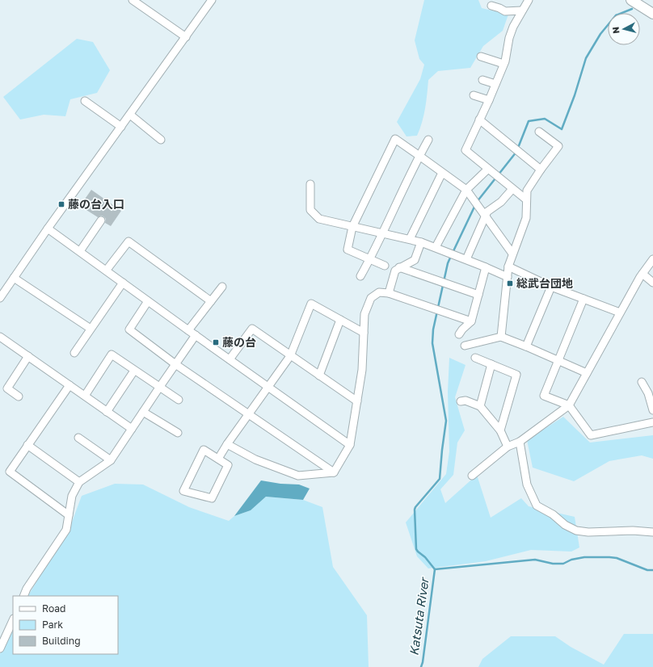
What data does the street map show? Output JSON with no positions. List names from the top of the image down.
{
  "water": ["Katsuta River"],
  "places": {
    "transit": ["藤の台入口", "総武台団地", "藤の台"]
  },
  "legend": ["Road", "Park", "Building"],
  "north": "left"
}
